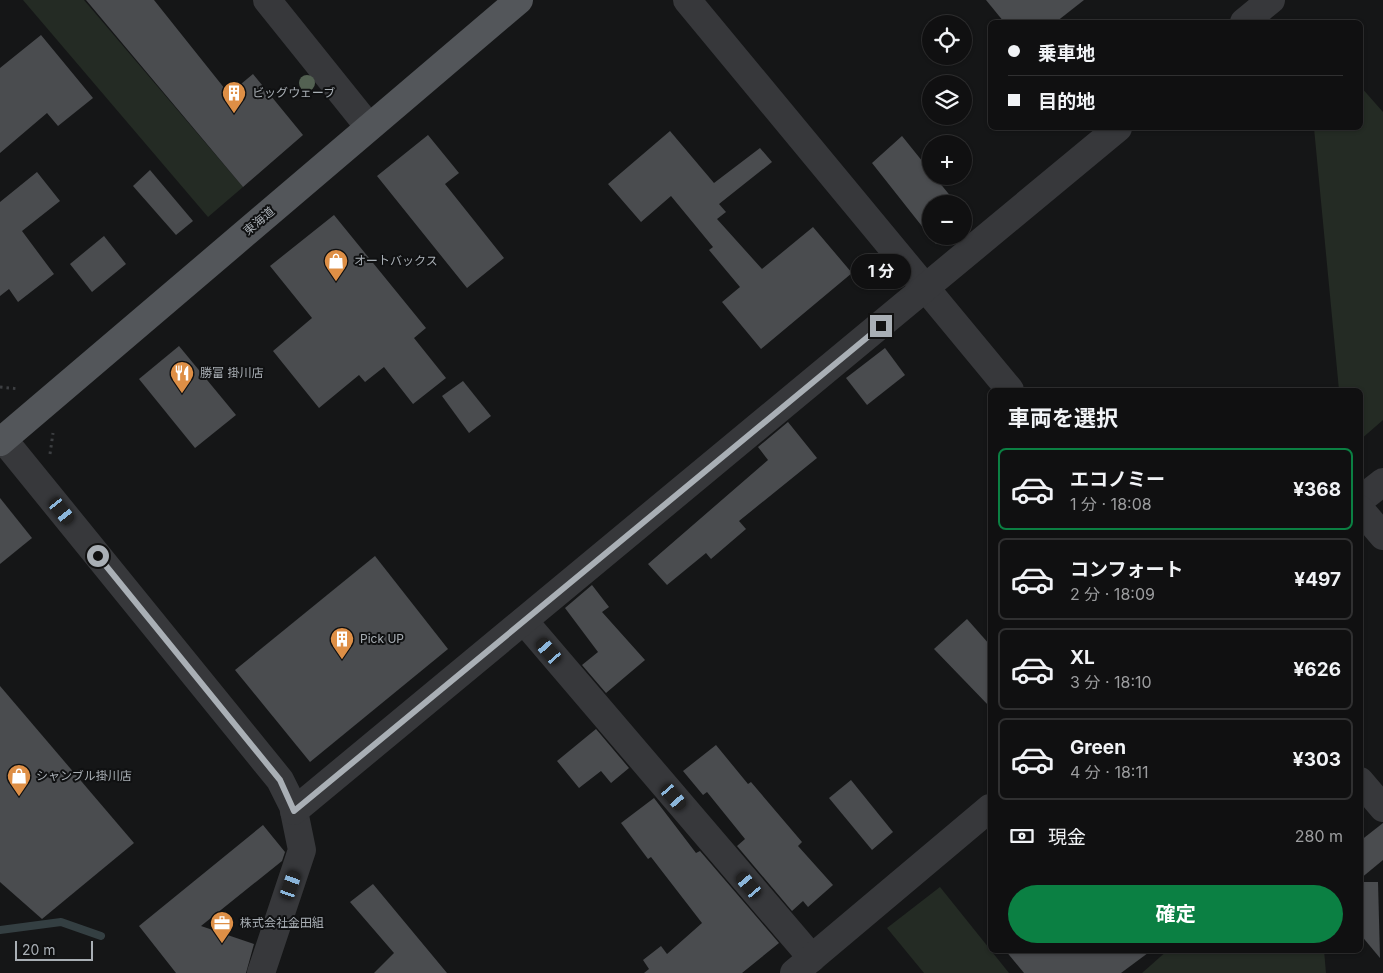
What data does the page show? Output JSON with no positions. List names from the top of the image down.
{
  "streets": {
    "main road": ["東海道"]
  },
  "places": {
    "building": ["ビッグウェーブ", "Pick UP"],
    "shop": ["オートバックス", "シャンブル掛川店"],
    "restaurant": ["勝富 掛川店"],
    "office": ["株式会社金田組"]
  },
  "scale_bar": "20 m",
  "page": {
    "map_buttons": ["+", "−"],
    "banner": ["乗車地", "目的地"],
    "bubble": "1 分",
    "heading": "車両を選択",
    "list": [
      {
        "name": "エコノミー",
        "note": "1 分 · 18:08",
        "value": "¥368"
      },
      {
        "name": "コンフォート",
        "note": "2 分 · 18:09",
        "value": "¥497"
      },
      {
        "name": "XL",
        "note": "3 分 · 18:10",
        "value": "¥626"
      },
      {
        "name": "Green",
        "note": "4 分 · 18:11",
        "value": "¥303"
      }
    ],
    "pay": ["現金", "280 m"],
    "buttons": "確定",
    "scale": "20 m"
  }
}
